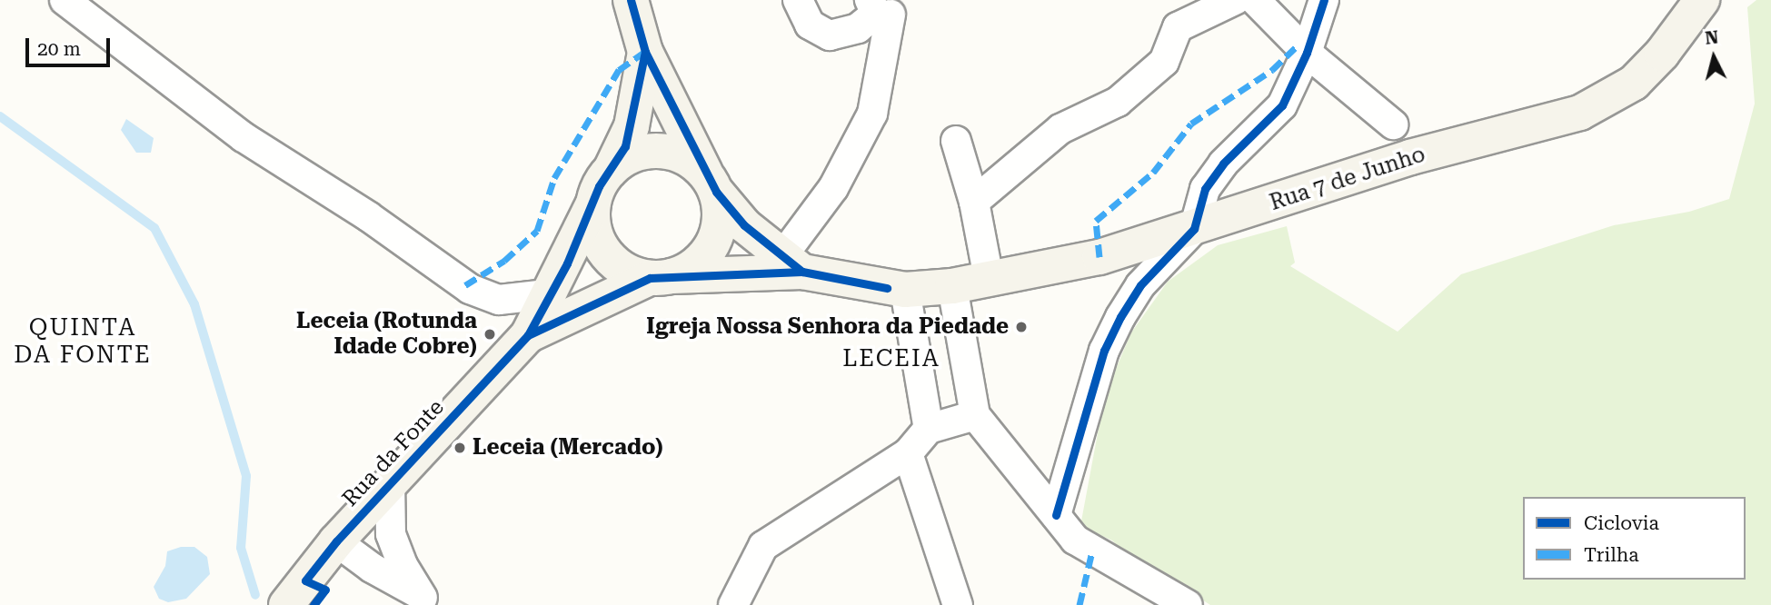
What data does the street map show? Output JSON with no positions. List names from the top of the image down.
{
  "streets": {
    "main road": ["Rua 7 de Junho", "Rua da Fonte"]
  },
  "crossings": [
    ["Rua 7 de Junho", "Rua da Fonte"]
  ],
  "districts": ["QUINTA DA FONTE", "LECEIA"],
  "places": ["Igreja Nossa Senhora da Piedade", "Leceia (Rotunda Idade Cobre)", "Leceia (Mercado)"],
  "legend": ["Ciclovia", "Trilha"],
  "scale_bar": "20 m",
  "north": "top"
}
